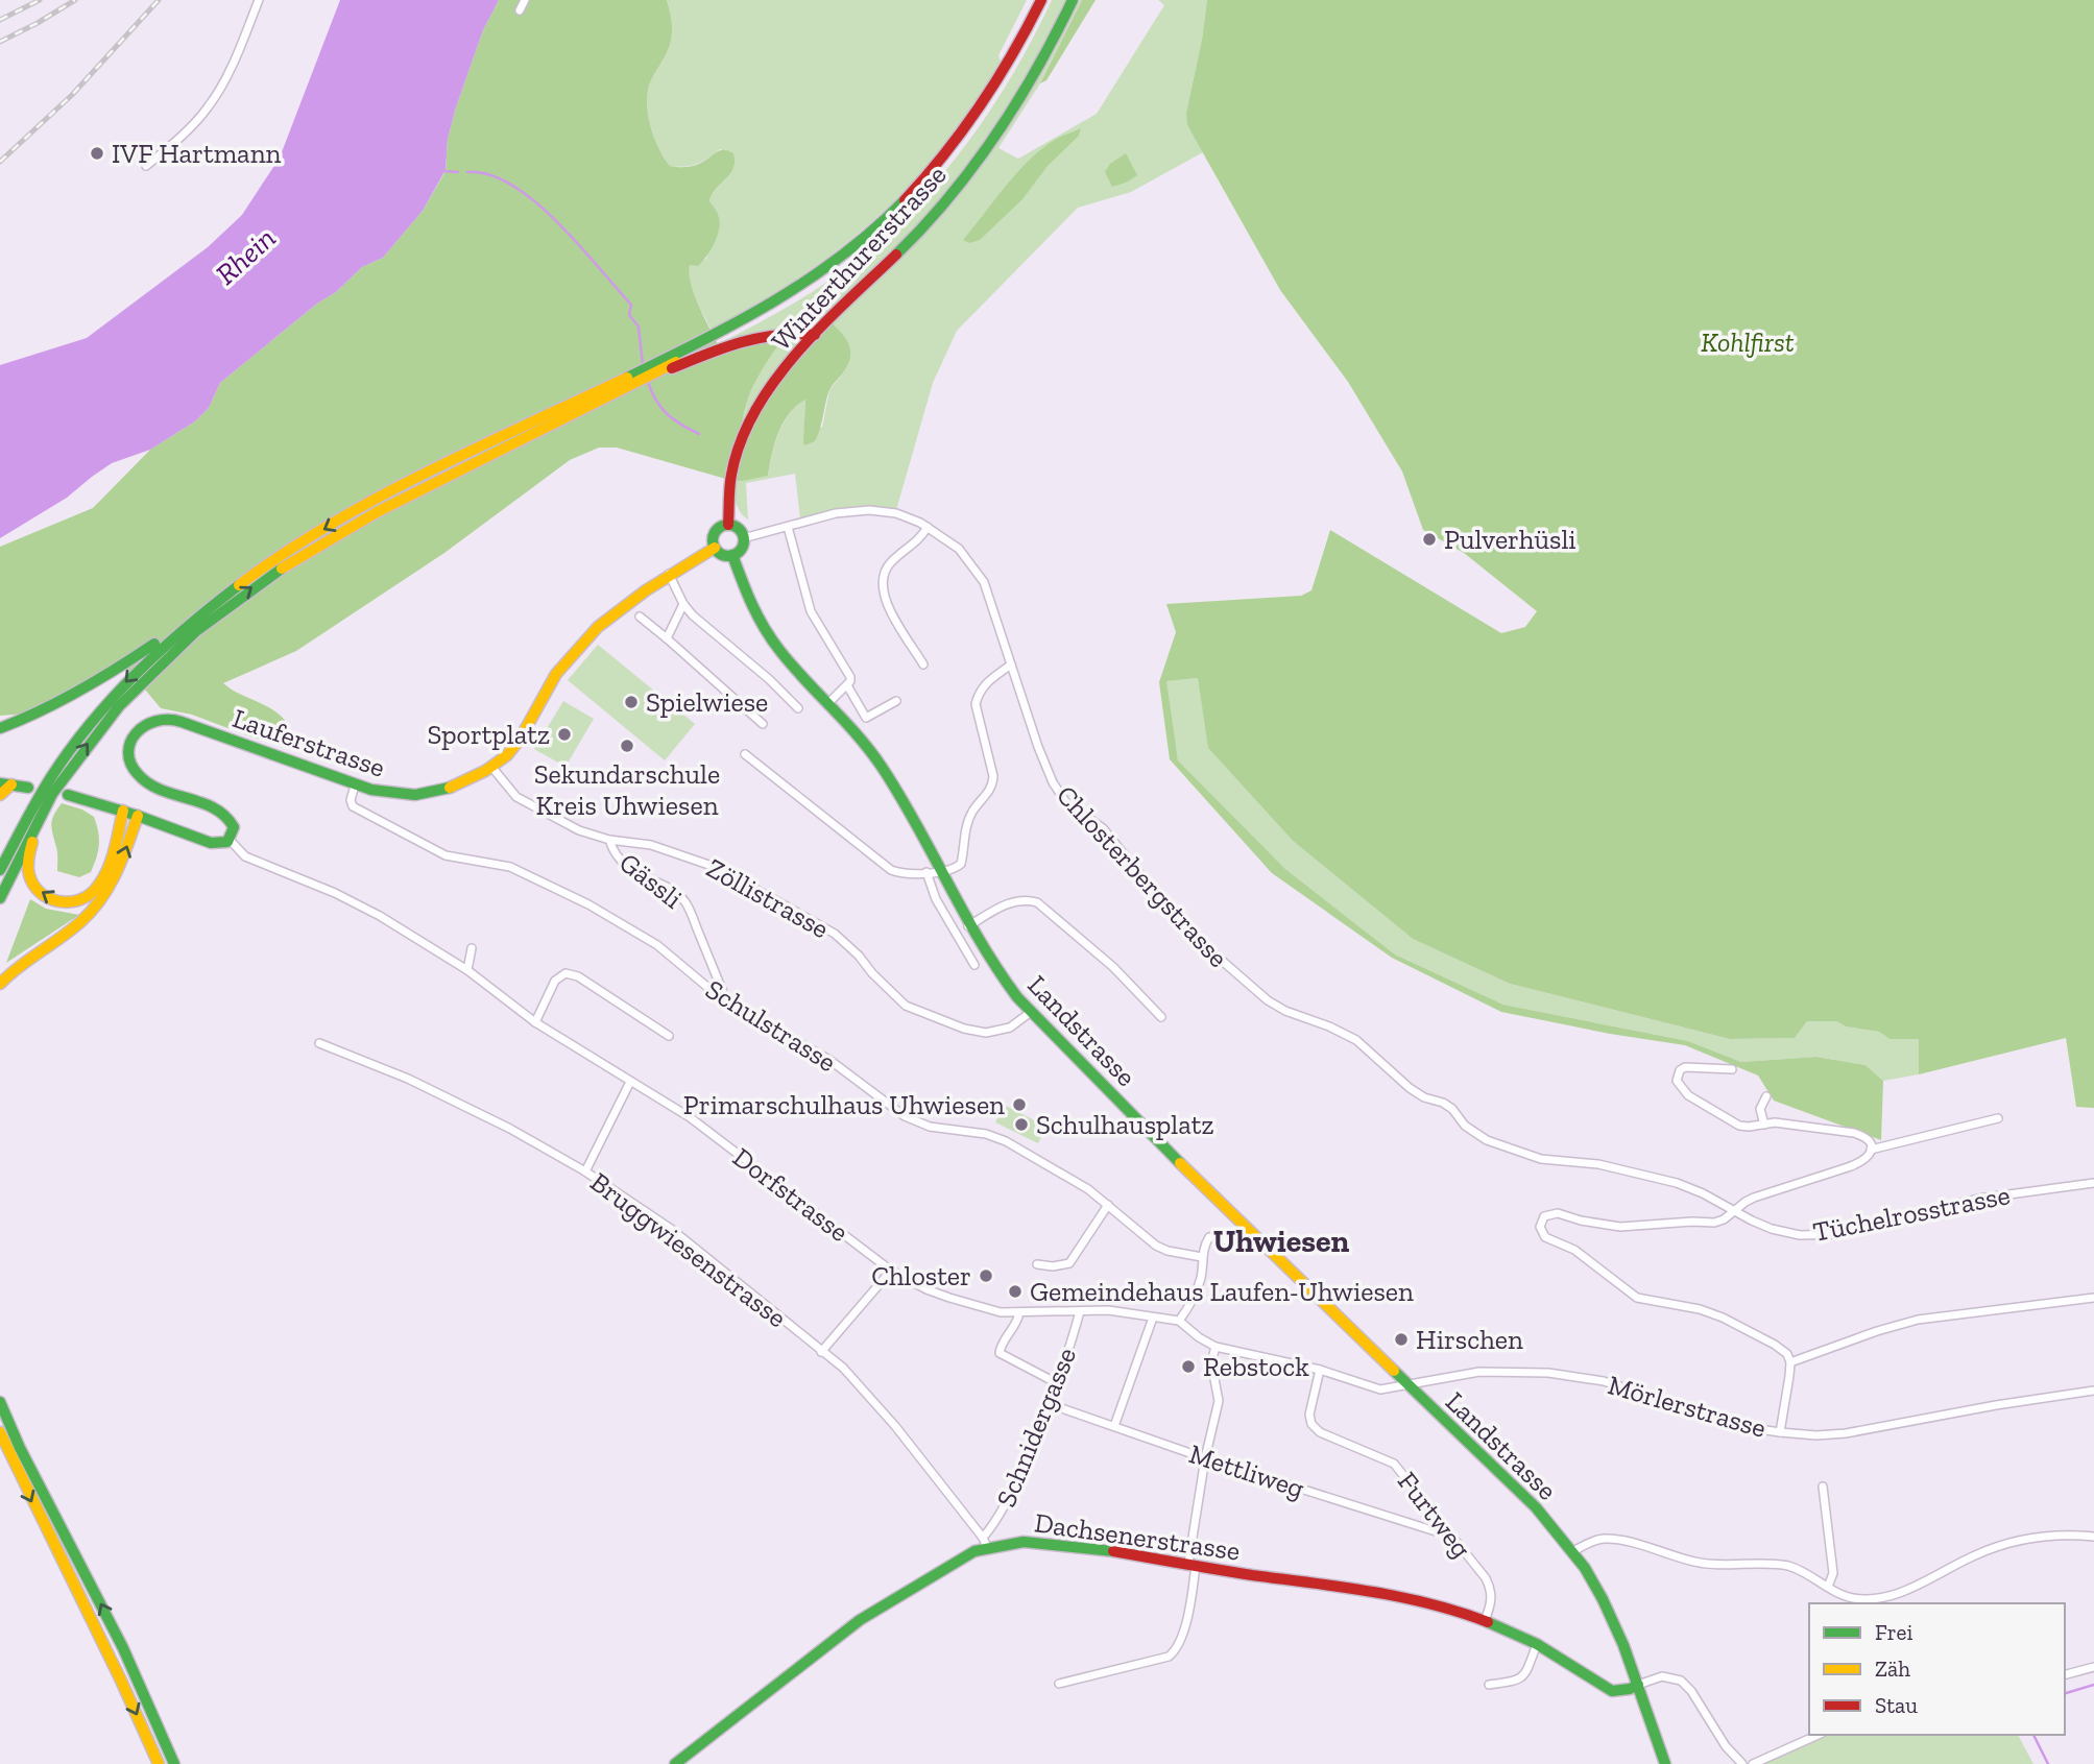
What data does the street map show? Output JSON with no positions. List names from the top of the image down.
{
  "streets": {
    "main road": [
      "Winterthurerstrasse",
      "Lauferstrasse",
      "Landstrasse",
      "Dachsenerstrasse"
    ],
    "street": [
      "Chlosterbergstrasse",
      "Gässli",
      "Zöllistrasse",
      "Schulstrasse",
      "Dorfstrasse",
      "Tüchelrosstrasse",
      "Bruggwiesenstrasse",
      "Mörlerstrasse",
      "Schnidergasse",
      "Mettliweg",
      "Furtweg"
    ]
  },
  "crossings": [
    ["Winterthurerstrasse", "Lauferstrasse"],
    ["Winterthurerstrasse", "Chlosterbergstrasse"],
    ["Winterthurerstrasse", "Landstrasse"],
    ["Lauferstrasse", "Chlosterbergstrasse"],
    ["Lauferstrasse", "Zöllistrasse"],
    ["Lauferstrasse", "Schulstrasse"],
    ["Lauferstrasse", "Landstrasse"],
    ["Lauferstrasse", "Dorfstrasse"],
    ["Chlosterbergstrasse", "Landstrasse"],
    ["Chlosterbergstrasse", "Tüchelrosstrasse"],
    ["Gässli", "Zöllistrasse"],
    ["Gässli", "Schulstrasse"],
    ["Zöllistrasse", "Landstrasse"],
    ["Landstrasse", "Dorfstrasse"],
    ["Landstrasse", "Mörlerstrasse"],
    ["Landstrasse", "Dachsenerstrasse"],
    ["Dorfstrasse", "Mörlerstrasse"],
    ["Dorfstrasse", "Schnidergasse"],
    ["Dorfstrasse", "Furtweg"],
    ["Bruggwiesenstrasse", "Schnidergasse"],
    ["Bruggwiesenstrasse", "Dachsenerstrasse"],
    ["Schnidergasse", "Mettliweg"],
    ["Schnidergasse", "Dachsenerstrasse"],
    ["Mettliweg", "Furtweg"],
    ["Furtweg", "Dachsenerstrasse"]
  ],
  "districts": ["Uhwiesen"],
  "water": ["Rhein"],
  "parks": ["Kohlfirst"],
  "places": [
    "IVF Hartmann",
    "Pulverhüsli",
    "Spielwiese",
    "Sportplatz",
    "Sekundarschule Kreis Uhwiesen",
    "Primarschulhaus Uhwiesen",
    "Schulhausplatz",
    "Chloster",
    "Gemeindehaus Laufen-Uhwiesen",
    "Hirschen",
    "Rebstock"
  ],
  "legend": ["Frei", "Zäh", "Stau"]
}
